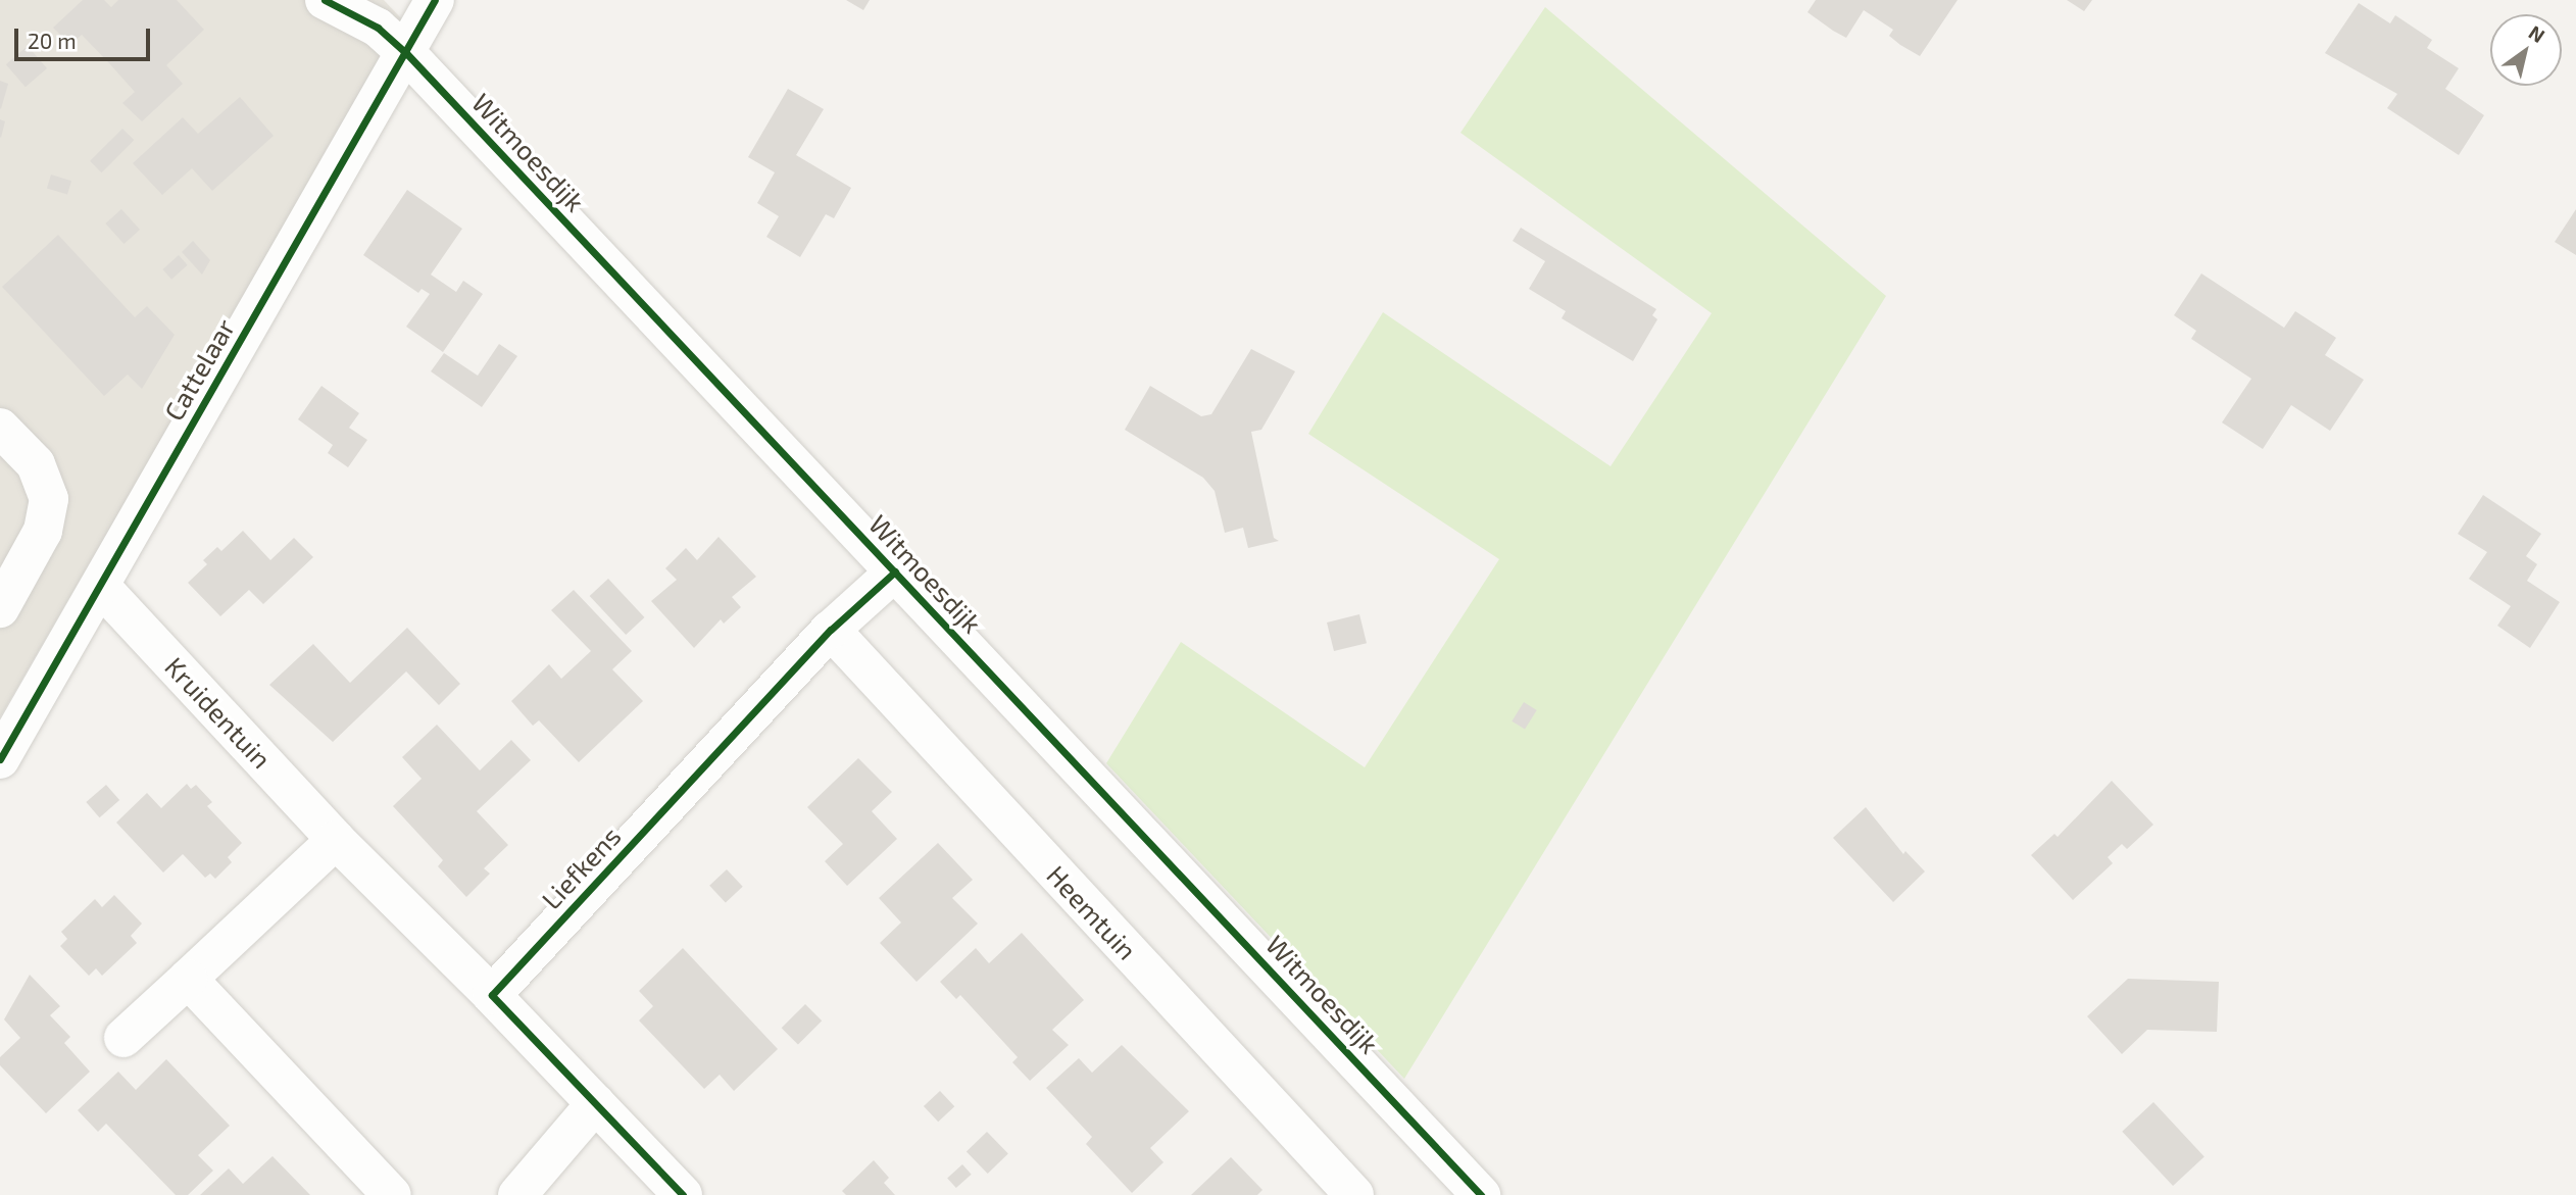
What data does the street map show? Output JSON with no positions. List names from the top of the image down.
{
  "streets": {
    "street": [
      "Witmoesdijk",
      "Cattelaar",
      "Kruidentuin",
      "Liefkens",
      "Heemtuin"
    ]
  },
  "crossings": [
    ["Witmoesdijk", "Cattelaar"],
    ["Witmoesdijk", "Liefkens"],
    ["Cattelaar", "Kruidentuin"],
    ["Kruidentuin", "Liefkens"],
    ["Liefkens", "Heemtuin"]
  ],
  "scale_bar": "20 m",
  "north": "top right"
}
